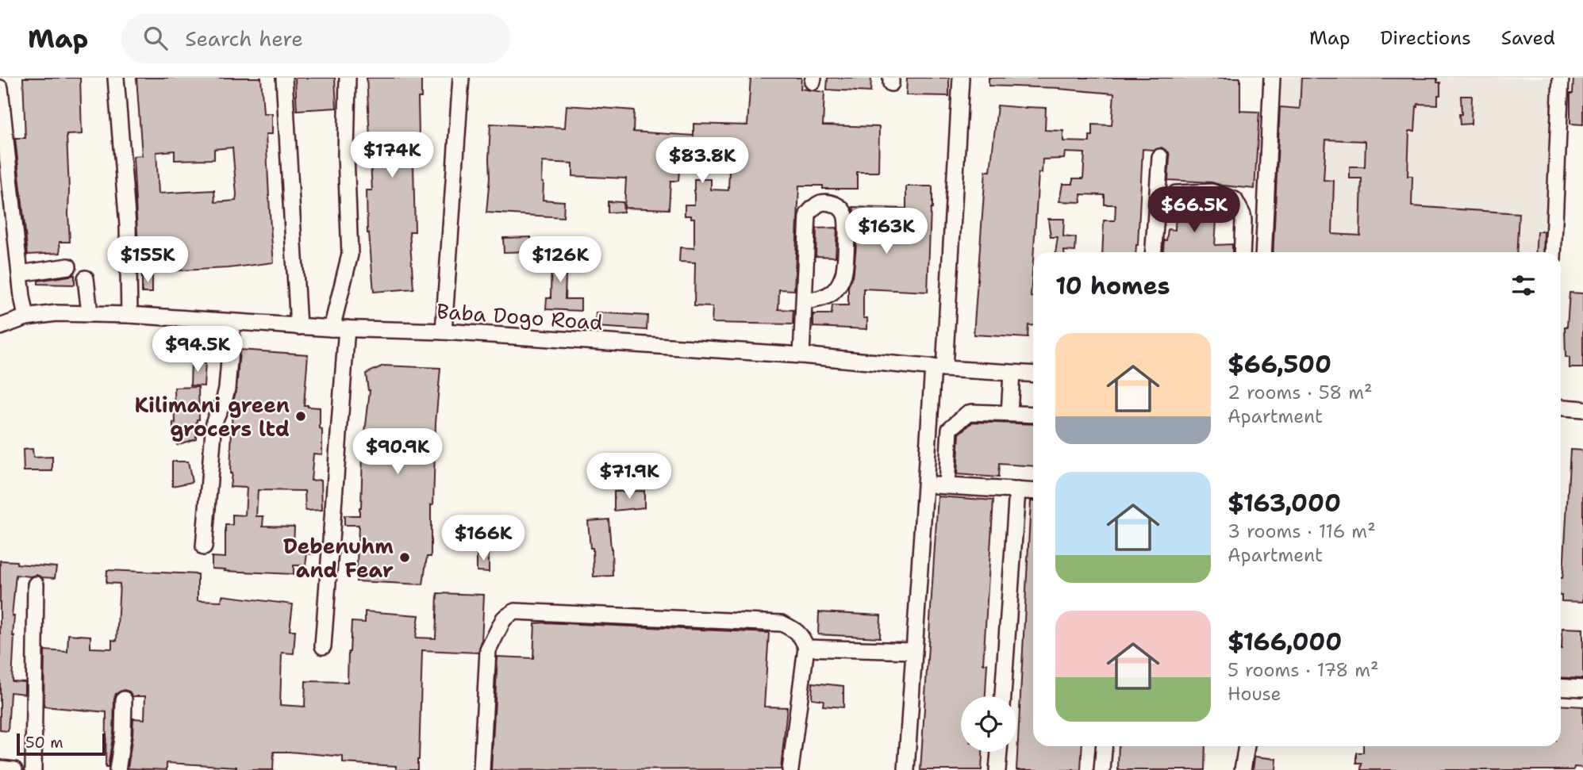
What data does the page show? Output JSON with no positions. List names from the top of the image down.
{
  "streets": {
    "street": ["Baba Dogo Road"]
  },
  "places": ["Kilimani green grocers ltd", "Debenuhm and Fear"],
  "scale_bar": "50 m",
  "page": {
    "header": "Map",
    "search": "Search here",
    "nav": ["Map", "Directions", "Saved"],
    "price": [
      "$174K",
      "$83.8K",
      "$66.5K",
      "$163K",
      "$155K",
      "$126K",
      "$94.5K",
      "$90.9K",
      "$71.9K",
      "$166K"
    ],
    "heading": "10 homes",
    "list": [
      {
        "name": "$66,500",
        "note": "2 rooms · 58 m² · Apartment"
      },
      {
        "name": "$163,000",
        "note": "3 rooms · 116 m² · Apartment"
      },
      {
        "name": "$166,000",
        "note": "5 rooms · 178 m² · House"
      }
    ],
    "scale": "50 m"
  }
}
